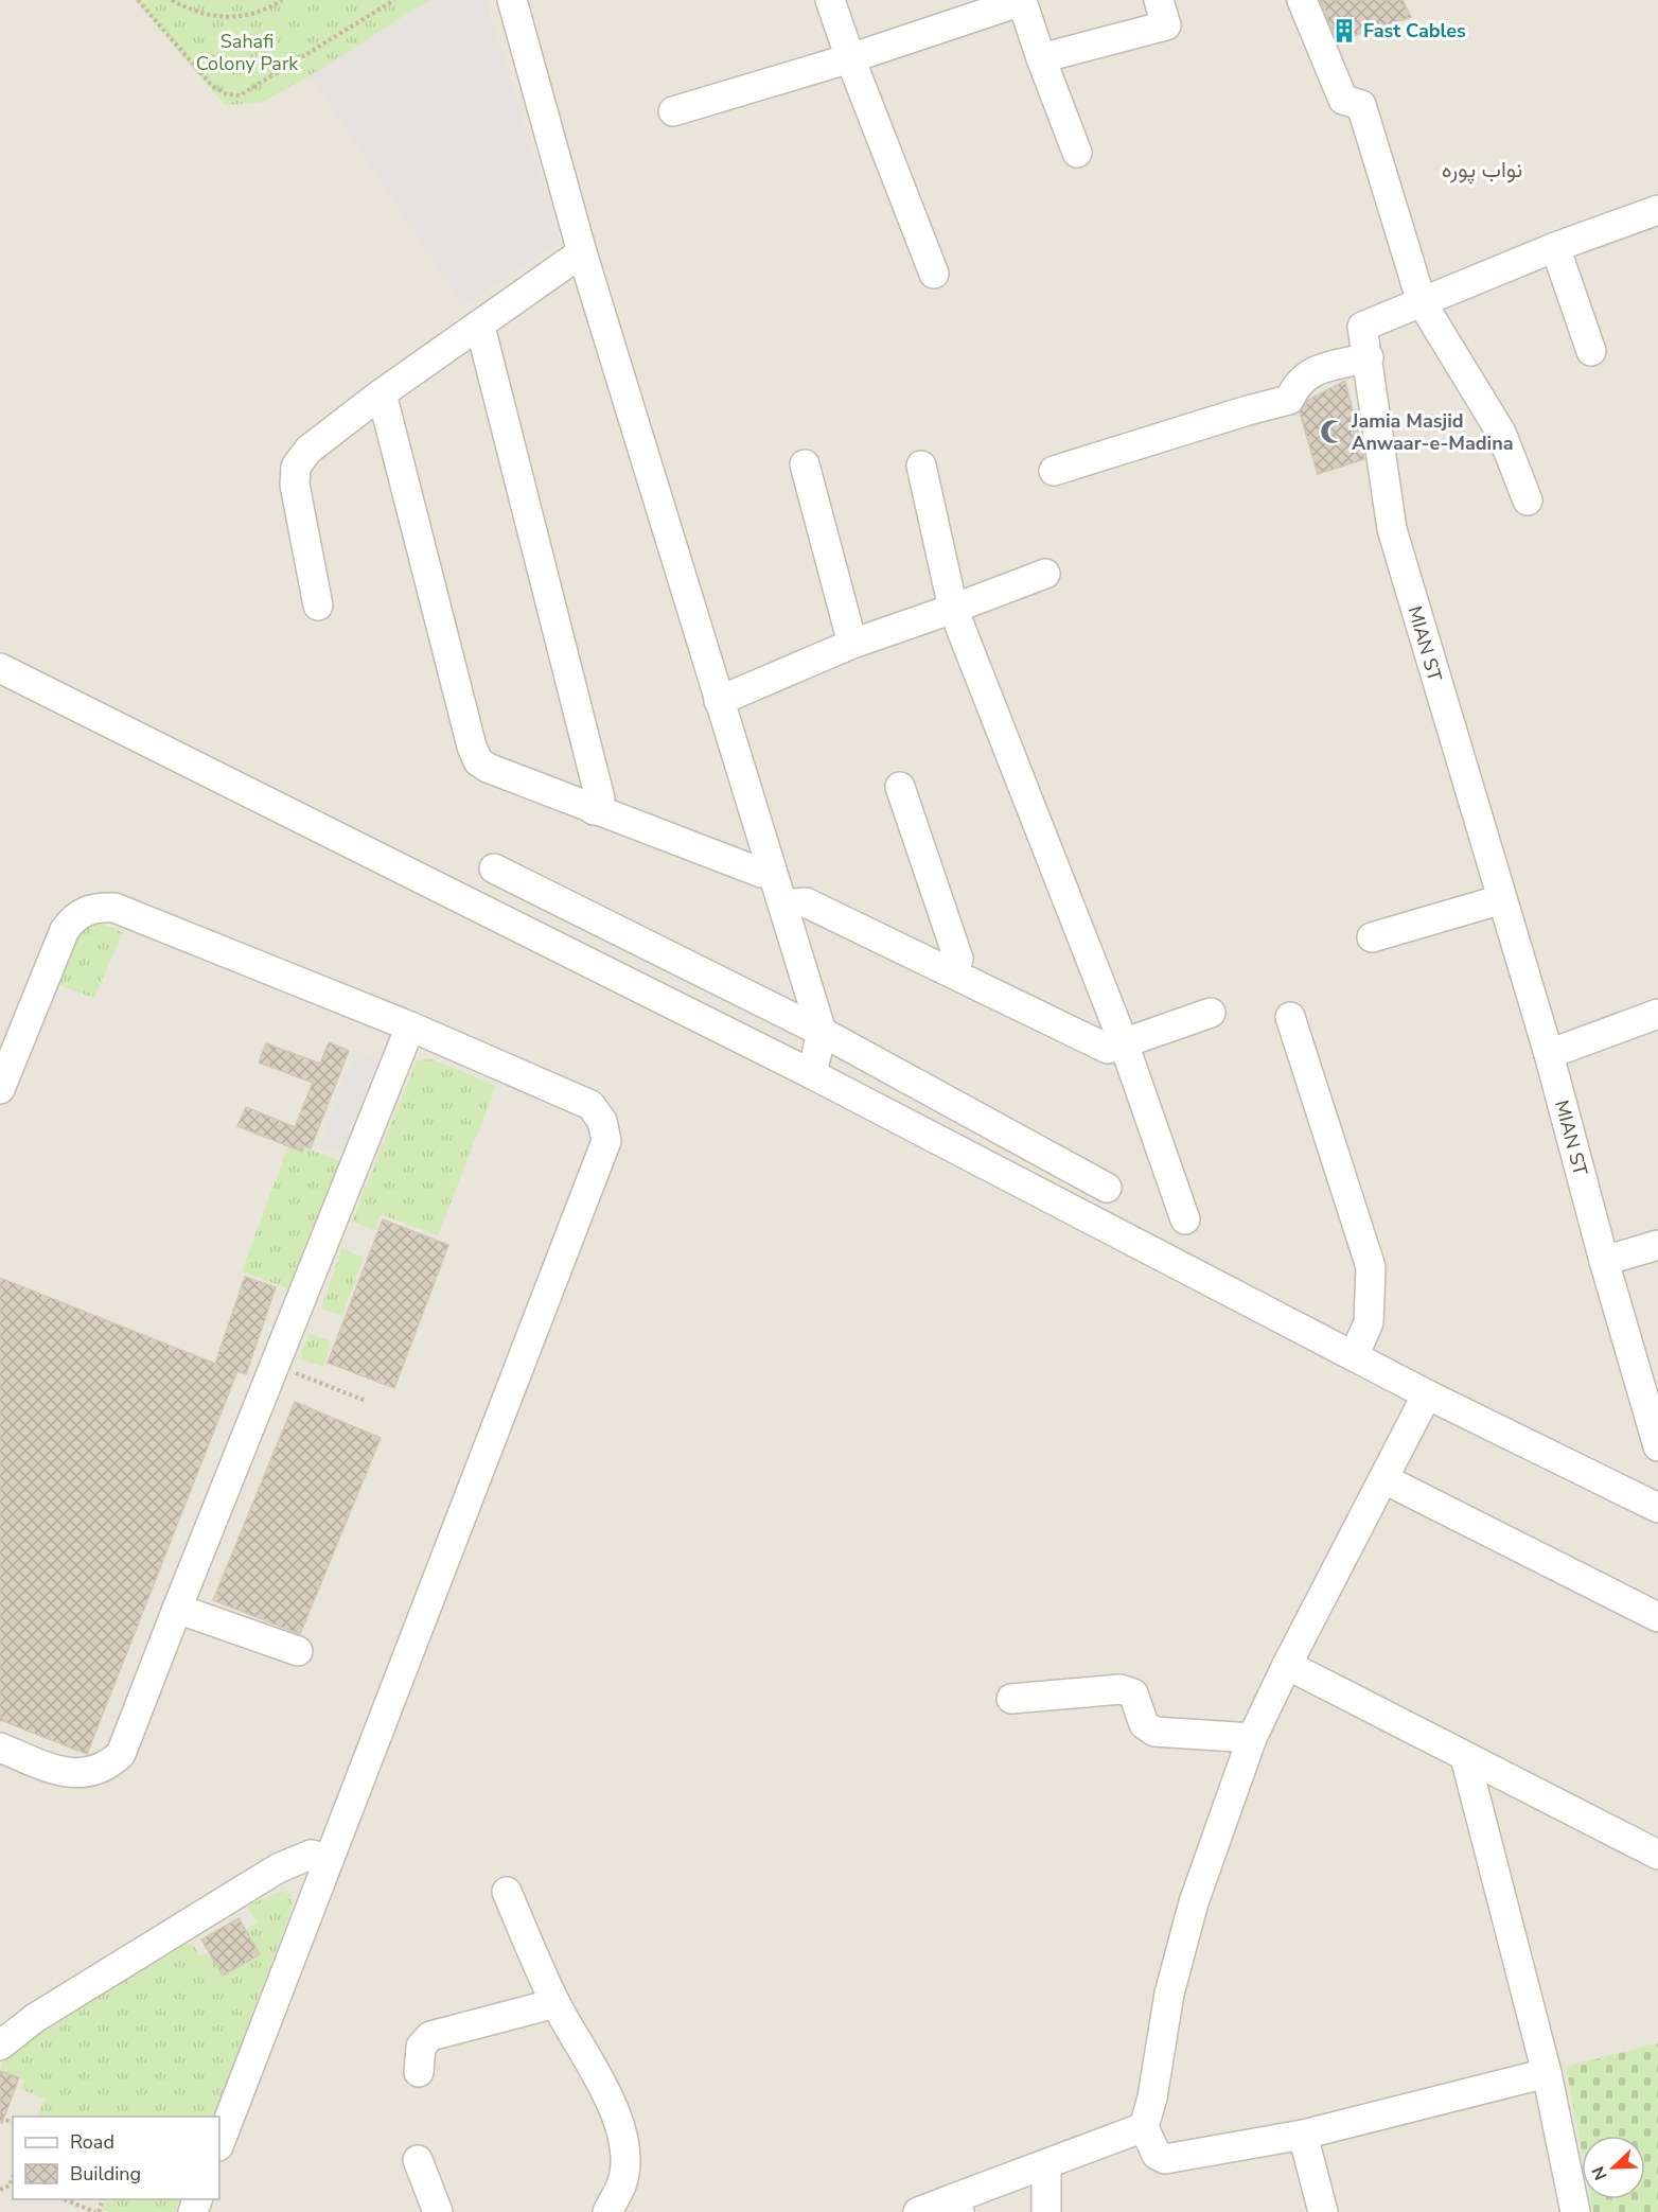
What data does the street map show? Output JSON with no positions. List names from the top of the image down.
{
  "streets": {
    "street": ["MIAN ST"]
  },
  "districts": ["نواب پورہ"],
  "parks": ["Sahafi Colony Park"],
  "places": {
    "building": ["Fast Cables"],
    "mosque": ["Jamia Masjid Anwaar-e-Madina"]
  },
  "legend": ["Road", "Building"],
  "north": "bottom left"
}
